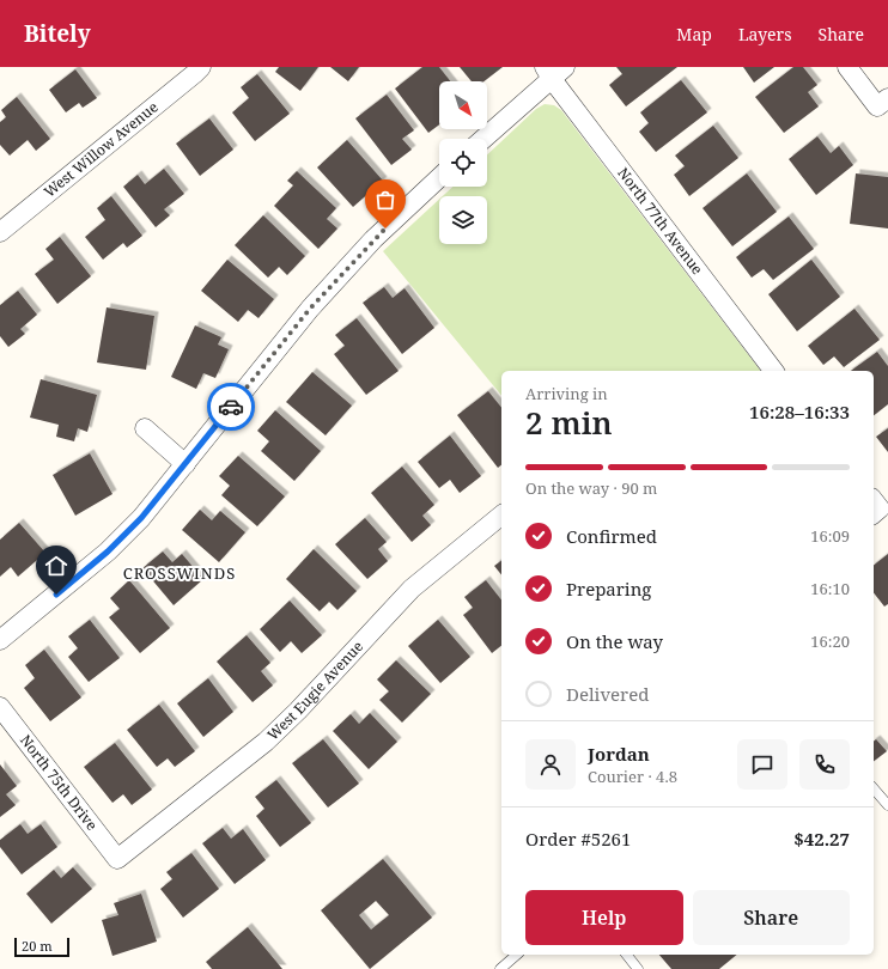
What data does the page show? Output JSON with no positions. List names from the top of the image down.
{
  "streets": {
    "street": [
      "West Willow Avenue",
      "North 77th Avenue",
      "West Eugie Avenue",
      "North 75th Drive"
    ]
  },
  "crossings": [
    ["West Eugie Avenue", "North 75th Drive"]
  ],
  "districts": ["CROSSWINDS"],
  "scale_bar": "20 m",
  "north": "bottom right",
  "page": {
    "header": "Bitely",
    "nav": ["Map", "Layers", "Share"],
    "heading": ["2 min", "Arriving in", "16:28–16:33"],
    "panel": [
      "Jordan",
      "Courier · 4.8",
      "Order #5261",
      "$42.27"
    ],
    "bar": "On the way · 90 m",
    "list": [
      ["Confirmed", "16:09"],
      ["Preparing", "16:10"],
      ["On the way", "16:20"],
      "Delivered"
    ],
    "buttons": ["Help", "Share"],
    "scale": "20 m"
  }
}
